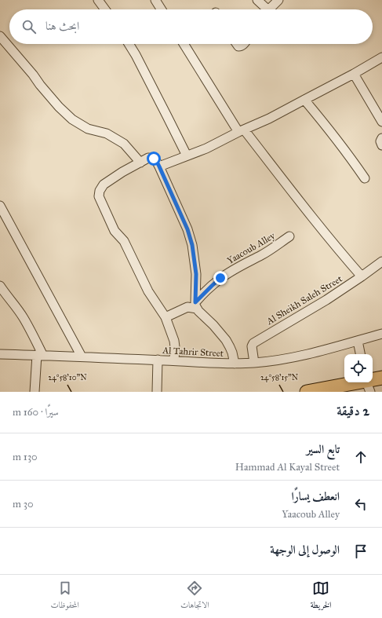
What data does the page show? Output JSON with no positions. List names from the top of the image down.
{
  "streets": {
    "street": ["Yaacoub Alley", "Al Sheikh Saleh Street", "Al Tahrir Street"]
  },
  "crossings": [
    ["Al Sheikh Saleh Street", "Al Tahrir Street"]
  ],
  "page": {
    "search": "ابحث هنا",
    "heading": ["2 دقيقة", "سيرًا · 160 m"],
    "list": [
      ["تابع السير", "Hammad Al Kayal Street", "130 m"],
      ["انعطف يسارًا", "Yaacoub Alley", "30 m"],
      "الوصول إلى الوجهة"
    ],
    "nav": ["الخريطة", "الاتجاهات", "المحفوظات"]
  },
  "coordinates": ["24°58'10\"N", "24°58'15\"N"]
}
